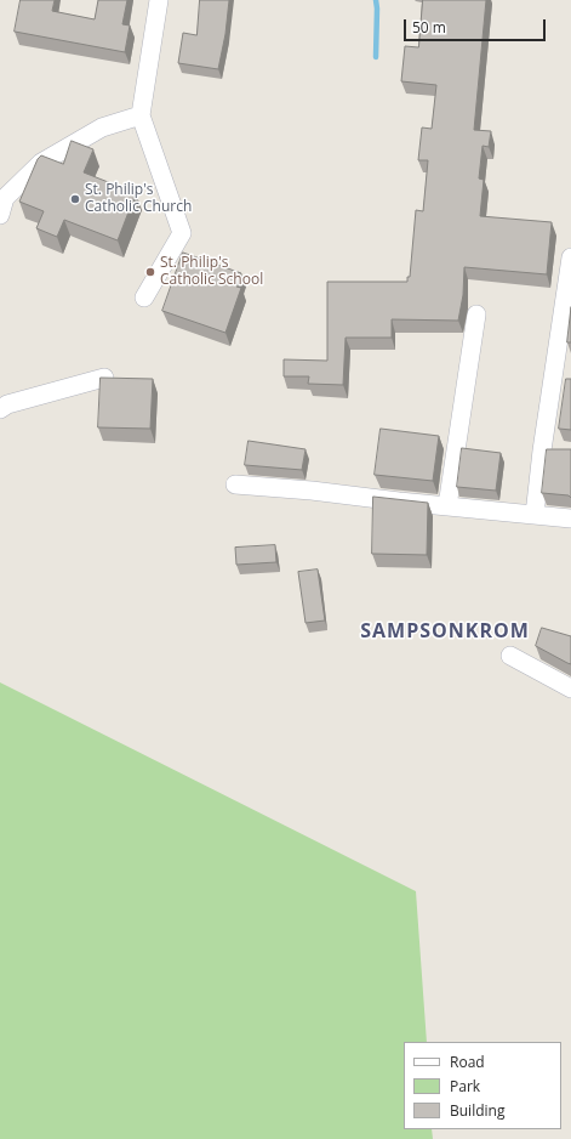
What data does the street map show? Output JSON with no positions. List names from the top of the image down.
{
  "districts": ["SAMPSONKROM"],
  "places": ["St. Philip's Catholic Church", "St. Philip's Catholic School"],
  "legend": ["Road", "Park", "Building"],
  "scale_bar": "50 m"
}
